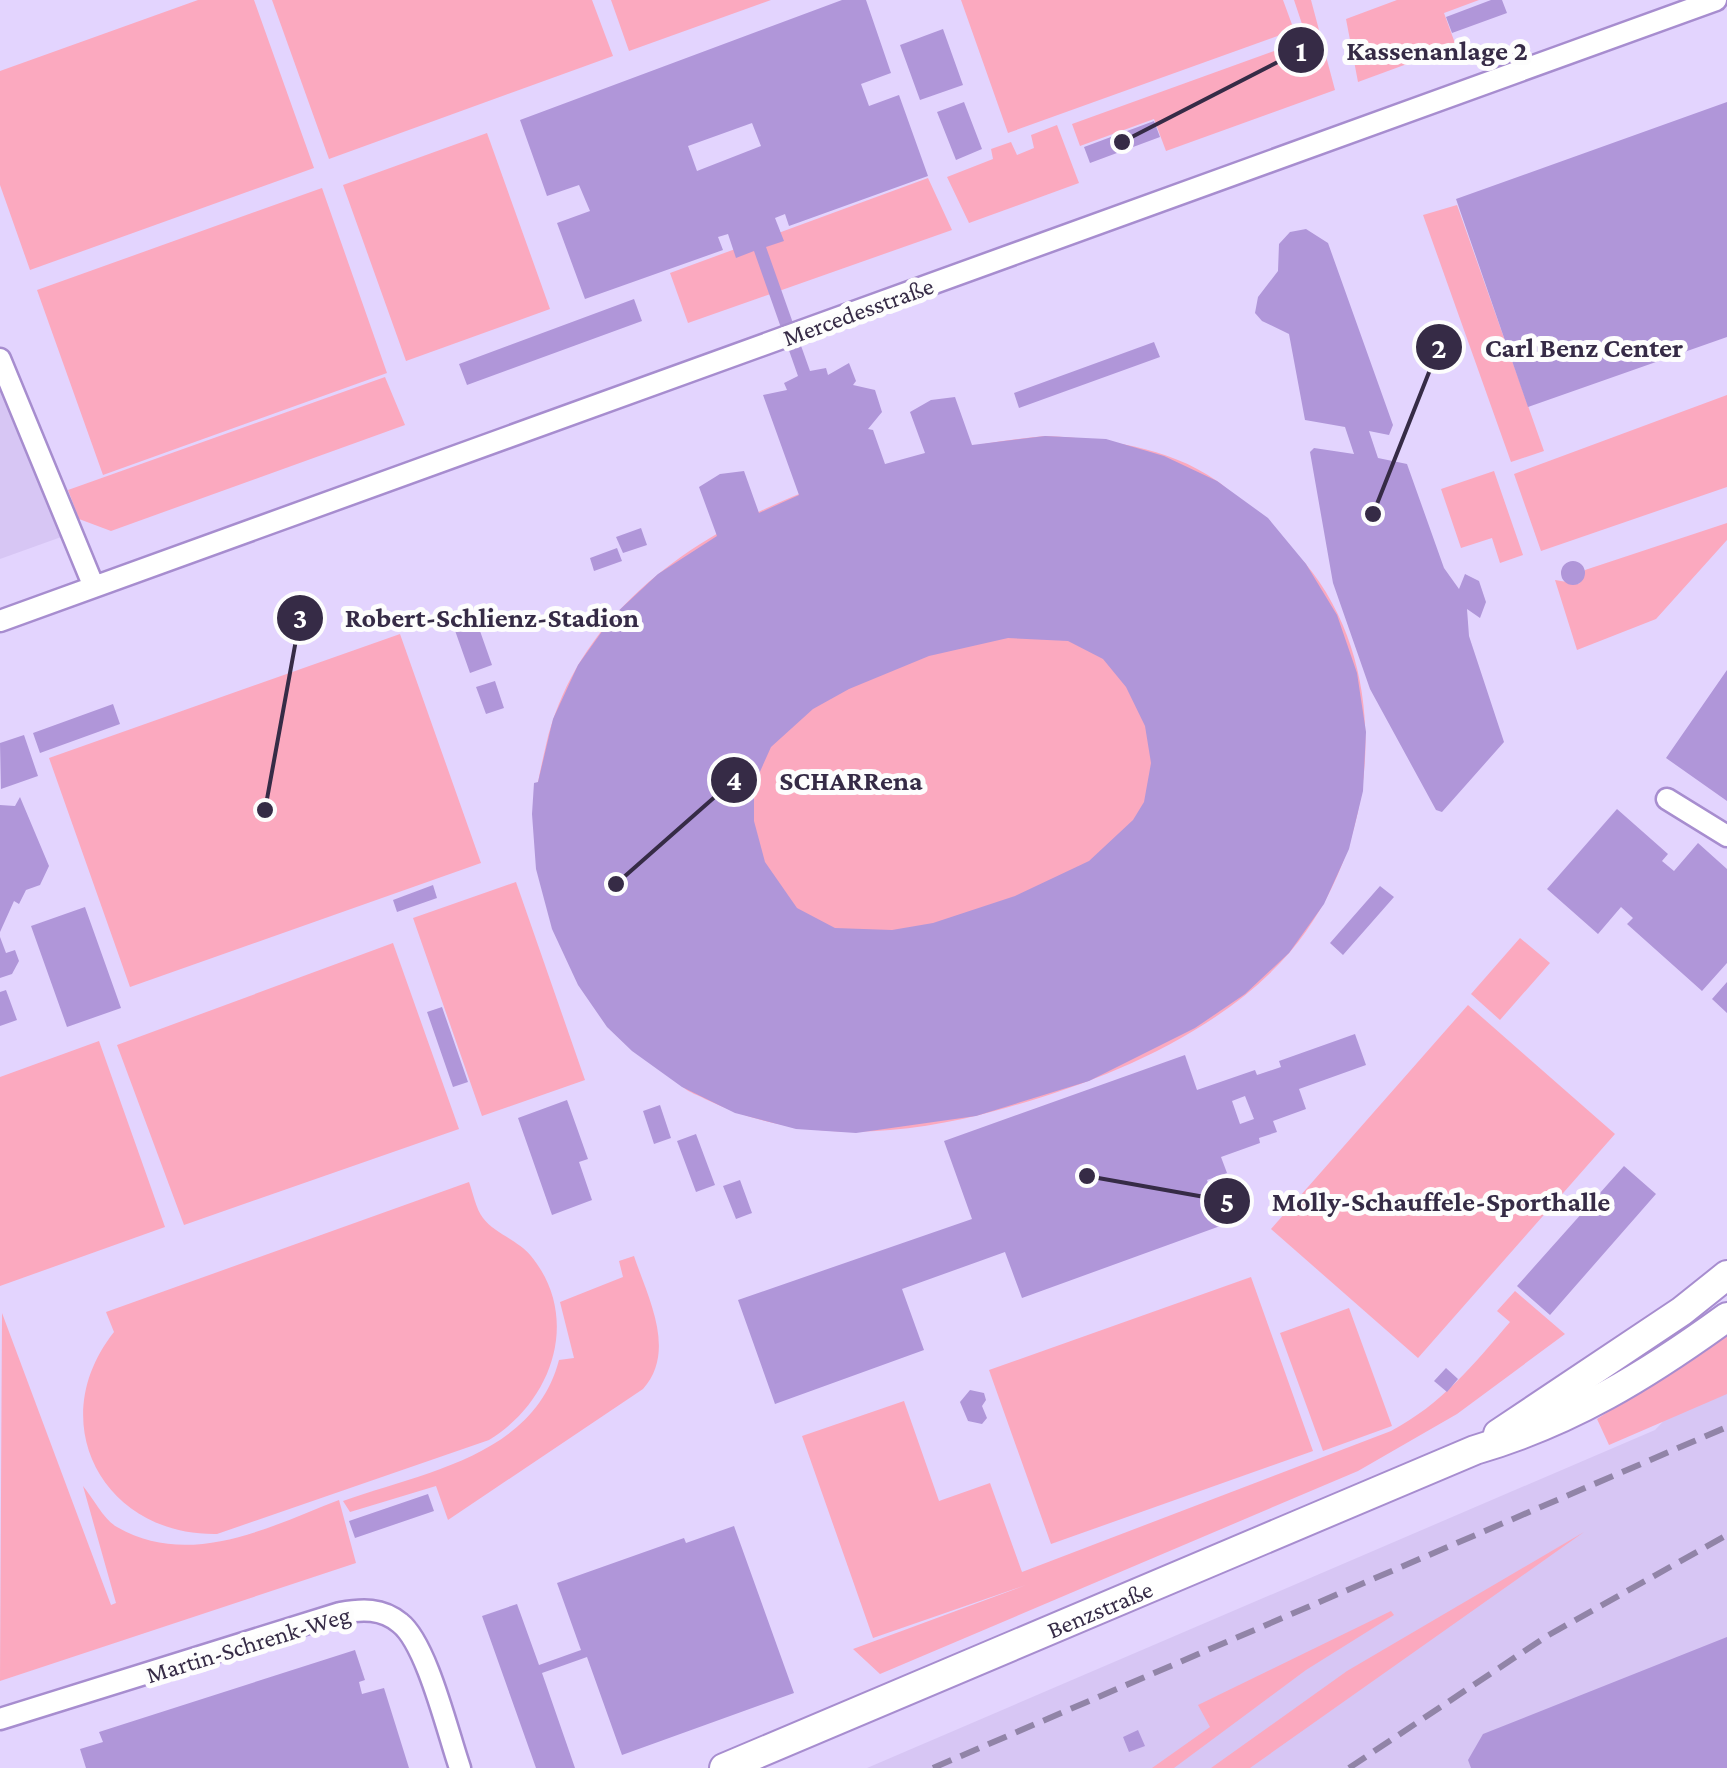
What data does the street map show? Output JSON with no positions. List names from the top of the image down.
{
  "streets": {
    "main road": ["Benzstraße"],
    "street": ["Mercedesstraße", "Martin-Schrenk-Weg"]
  },
  "places": [
    "Kassenanlage 2",
    "Carl Benz Center",
    "Robert-Schlienz-Stadion",
    "SCHARRena",
    "Molly-Schauffele-Sporthalle"
  ]
}
